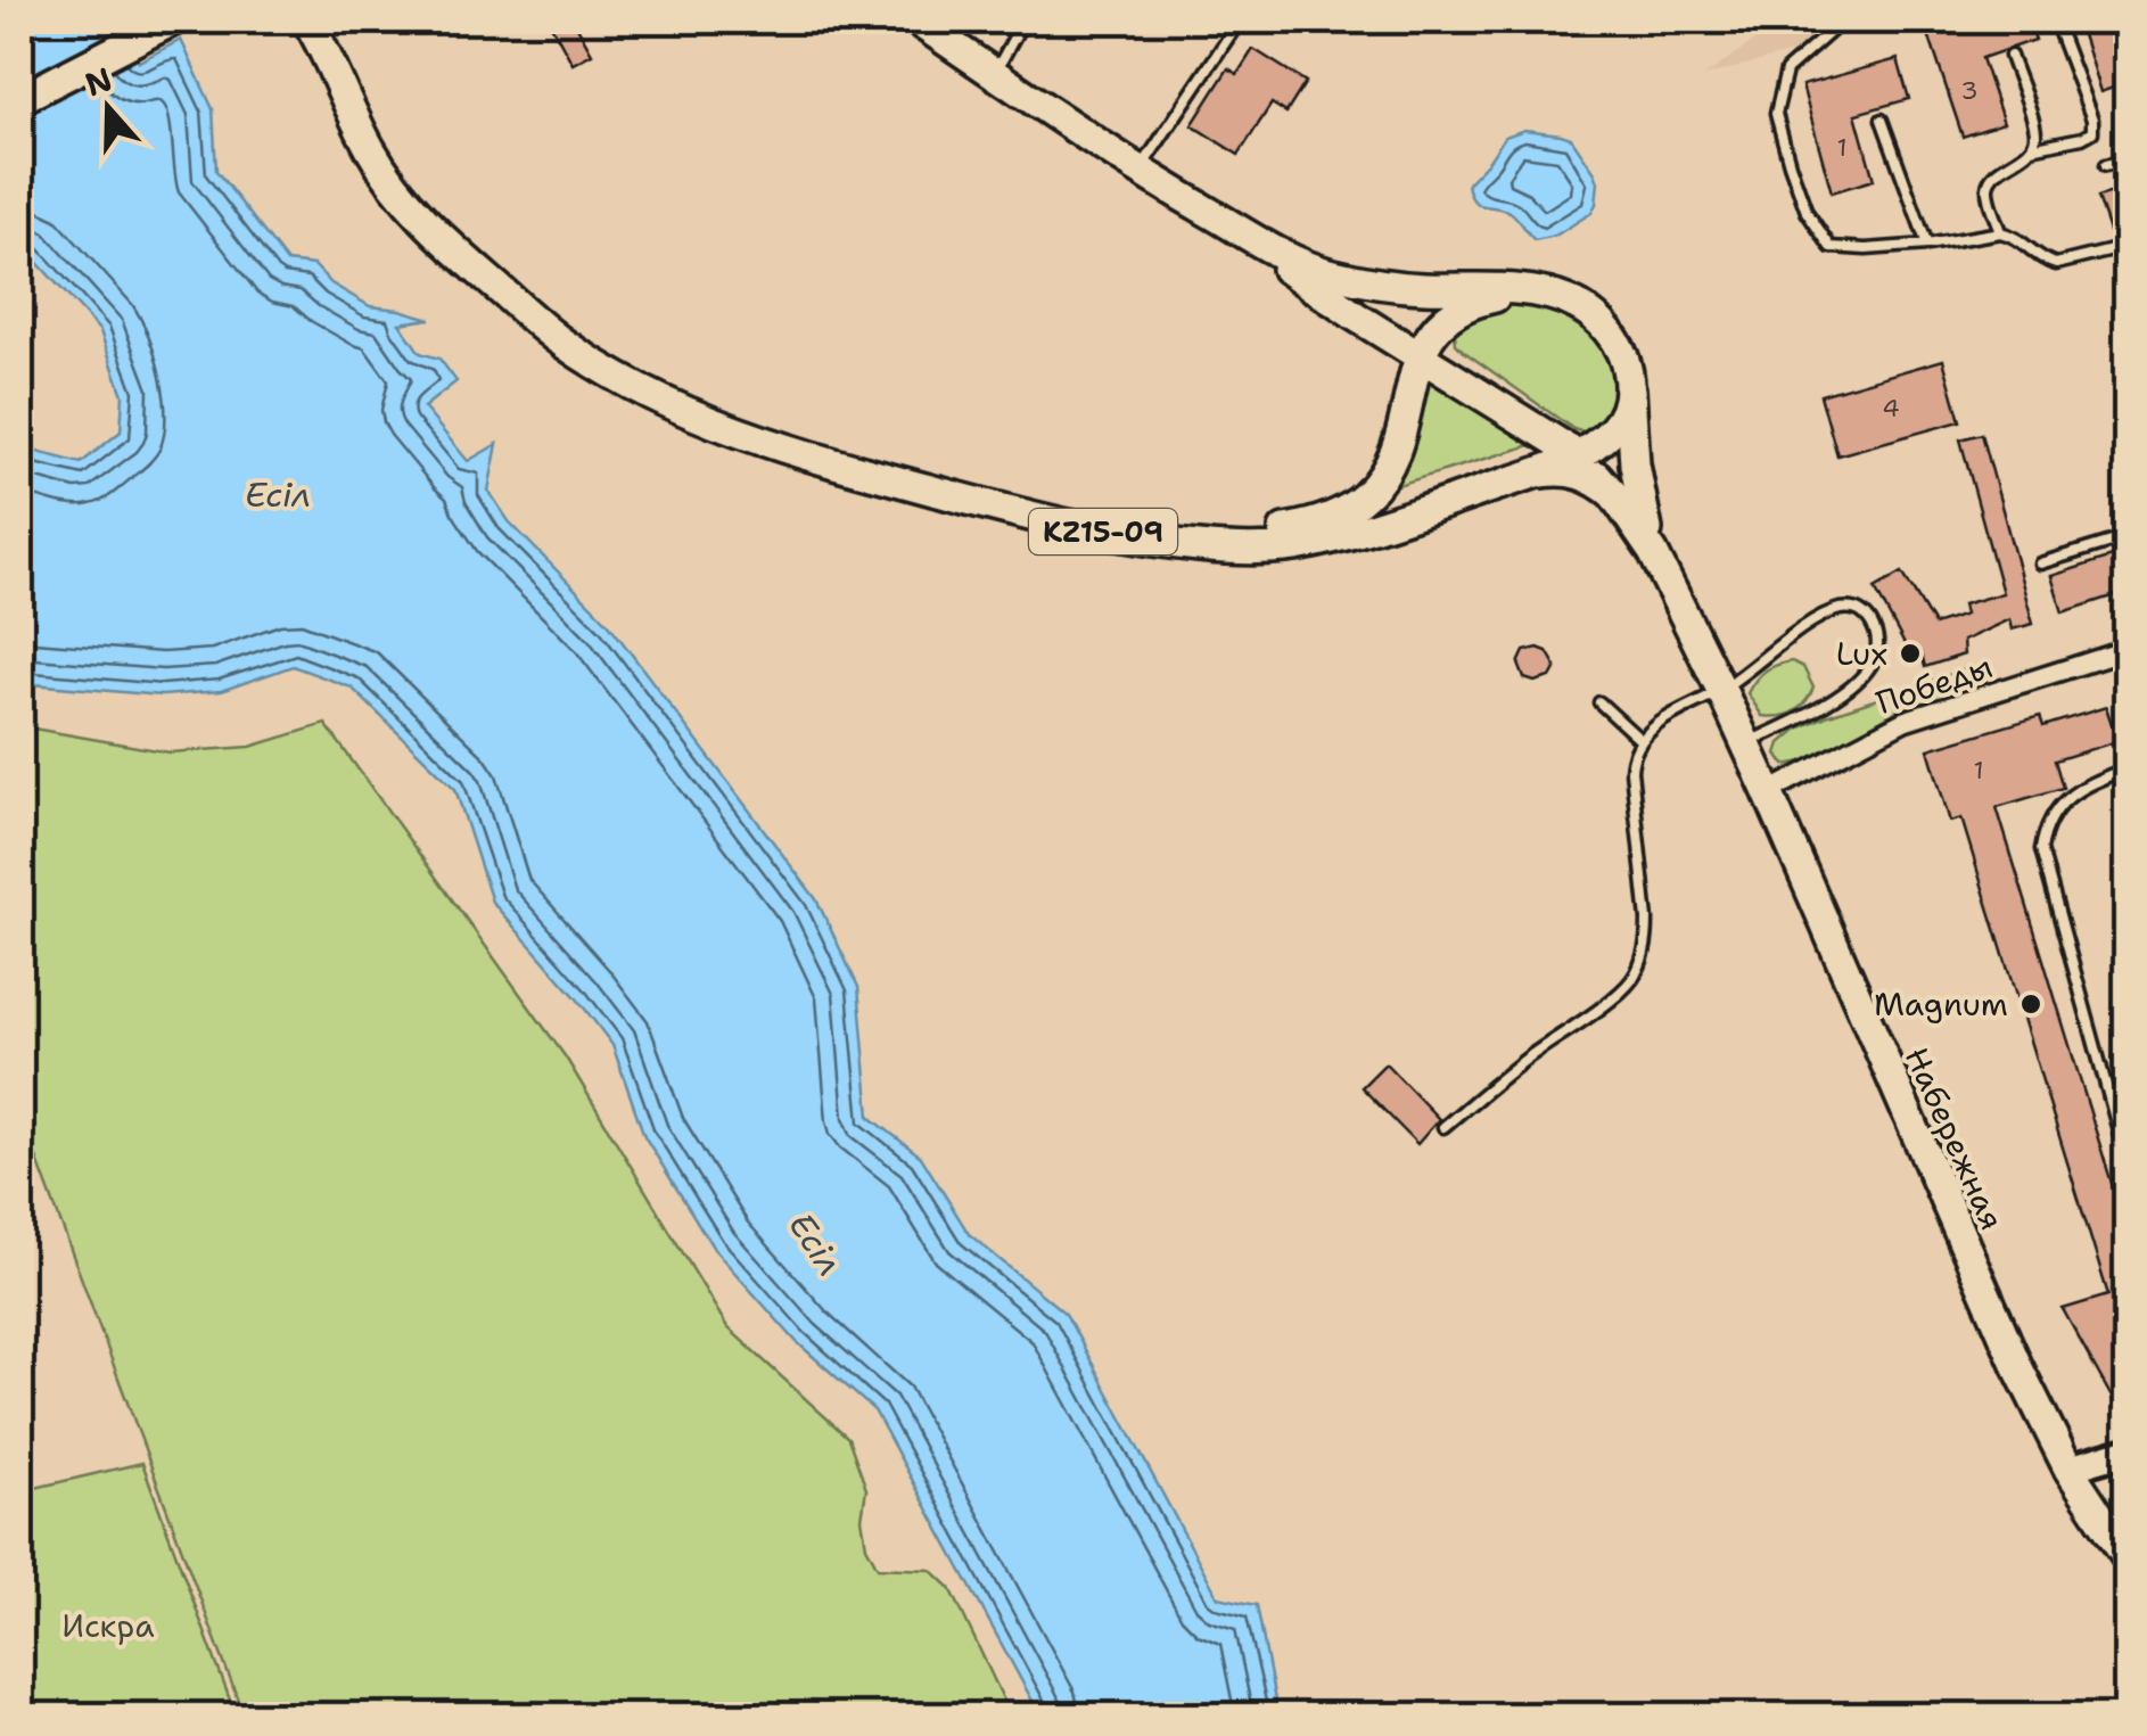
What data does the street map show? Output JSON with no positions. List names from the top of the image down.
{
  "streets": {
    "main road": ["KZ15-09", "Набережная"],
    "street": ["Победы"]
  },
  "crossings": [
    ["KZ15-09", "Набережная"],
    ["Победы", "Набережная"]
  ],
  "water": ["Есіл"],
  "parks": ["Искра"],
  "places": ["Lux", "Magnum"],
  "house_numbers": [
    "3",
    "1",
    "4",
    "1"
  ],
  "north": "top"
}
